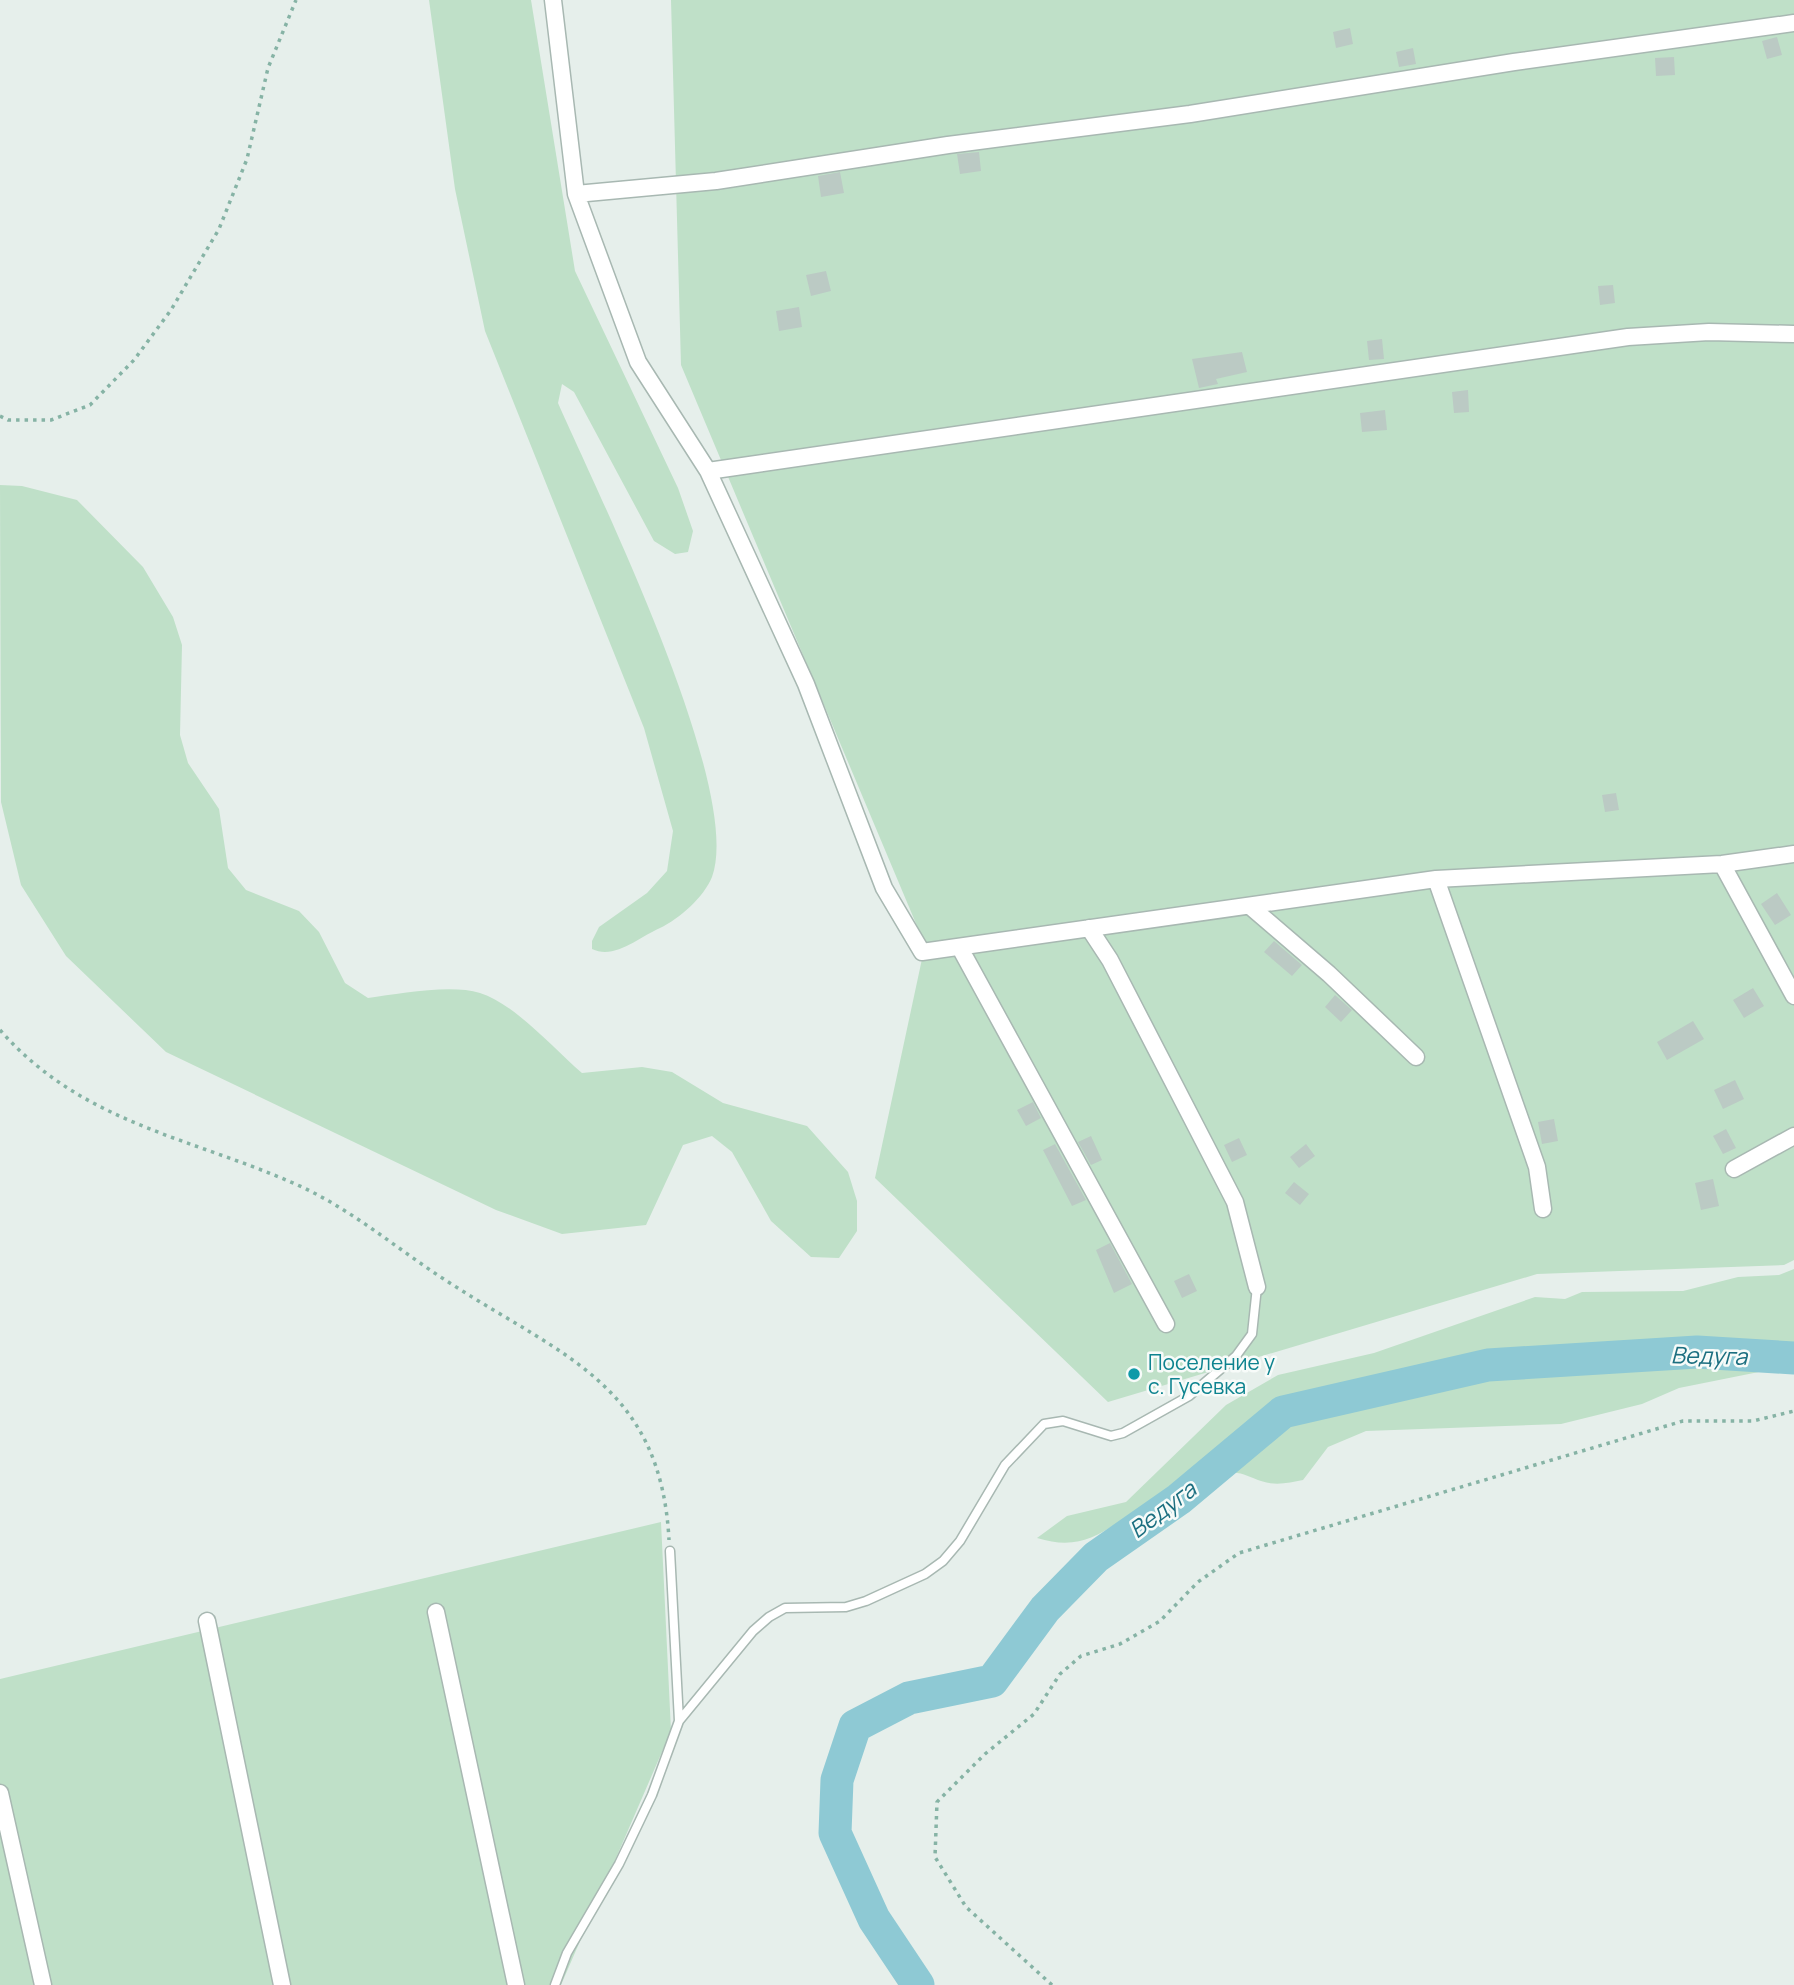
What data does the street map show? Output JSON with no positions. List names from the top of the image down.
{
  "water": ["Ведуга"],
  "places": ["Поселение у с. Гусевка"]
}
